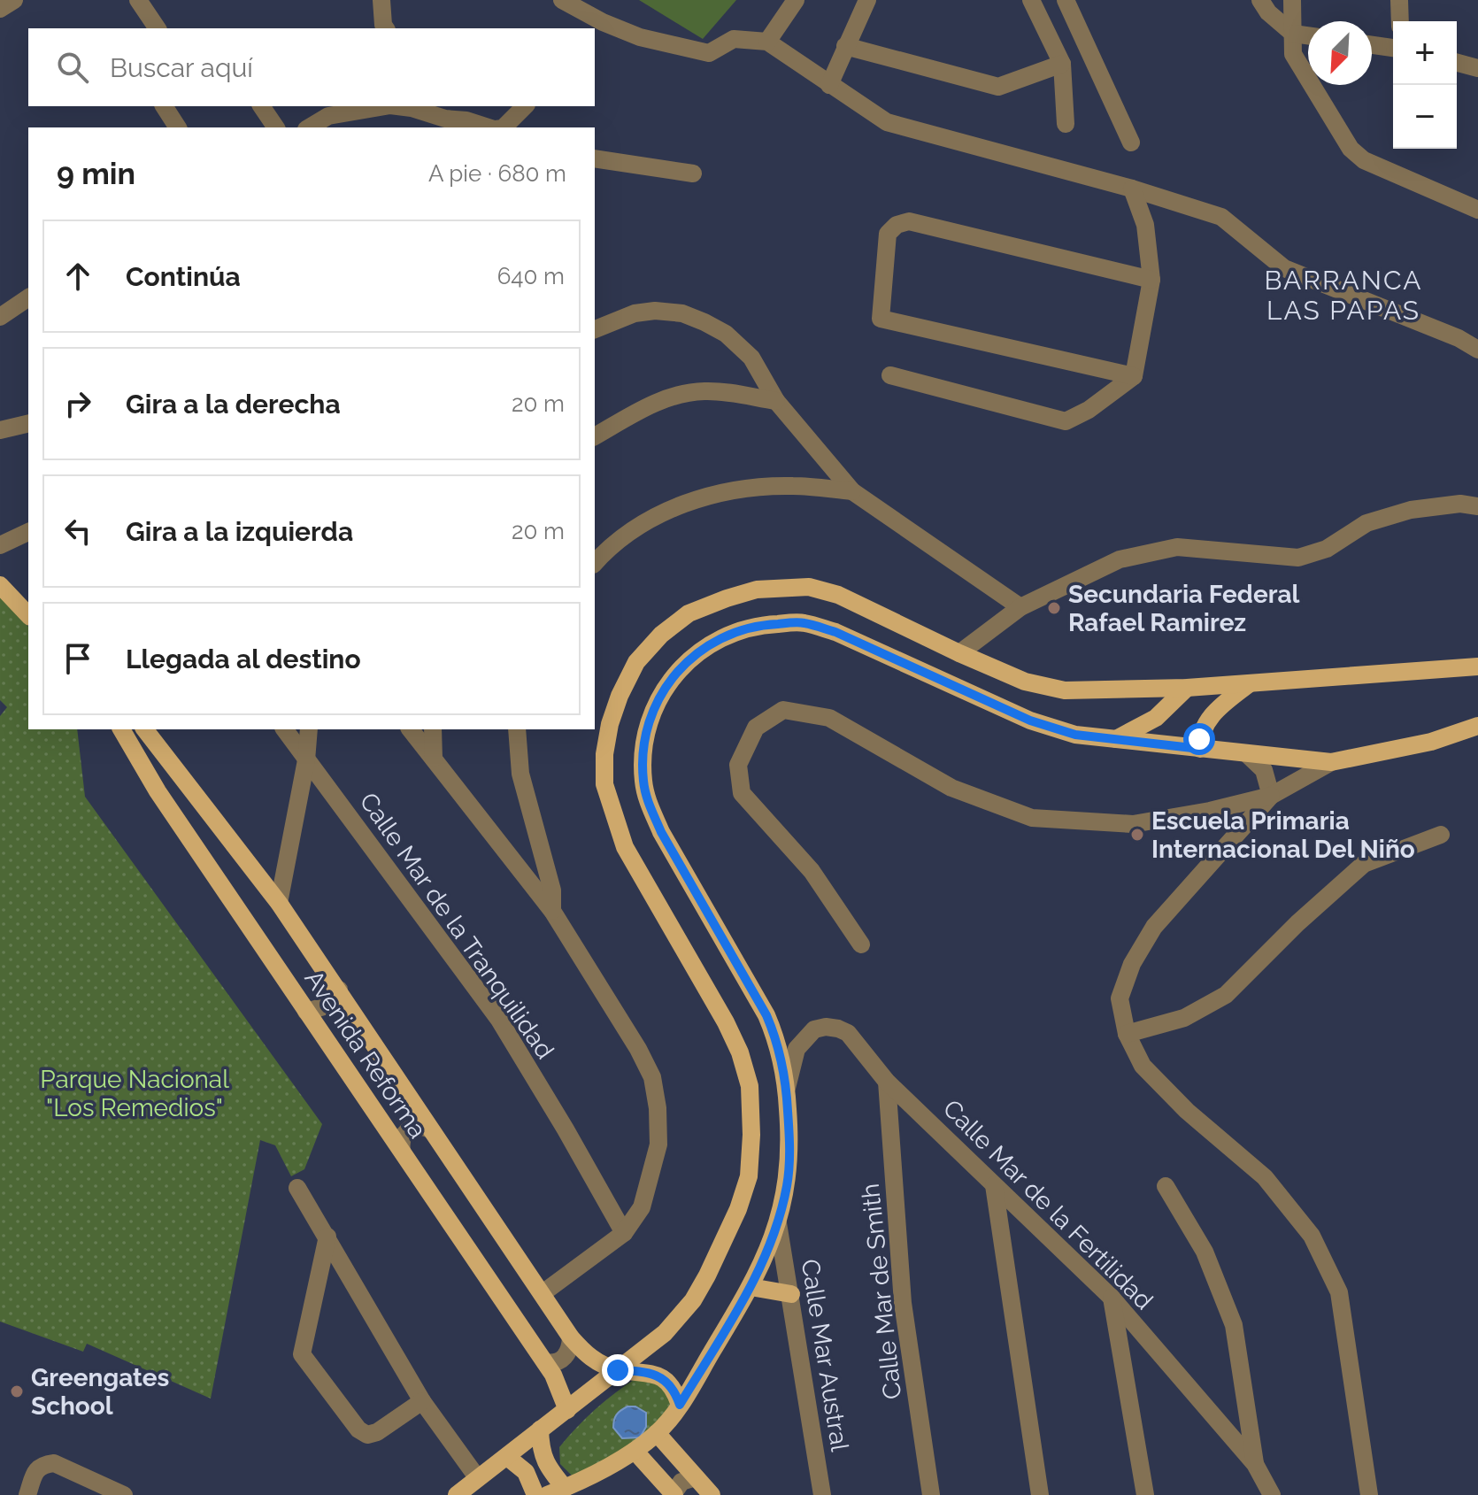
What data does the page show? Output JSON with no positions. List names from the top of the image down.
{
  "streets": {
    "main road": ["Avenida Reforma"],
    "street": [
      "Calle Mar de la Tranquilidad",
      "Calle Mar de la Fertilidad",
      "Calle Mar de Smith",
      "Calle Mar Austral"
    ]
  },
  "crossings": [
    ["Calle Mar de la Fertilidad", "Calle Mar de Smith"]
  ],
  "districts": ["BARRANCA LAS PAPAS"],
  "parks": ["Parque Nacional \"Los Remedios\""],
  "places": ["Secundaria Federal Rafael Ramirez", "Escuela Primaria Internacional Del Niño", "Greengates School"],
  "north": "bottom left",
  "page": {
    "map_buttons": ["+", "−"],
    "search": "Buscar aquí",
    "heading": ["9 min", "A pie · 680 m"],
    "list": [
      ["Continúa", "640 m"],
      ["Gira a la derecha", "20 m"],
      ["Gira a la izquierda", "20 m"],
      "Llegada al destino"
    ]
  }
}
